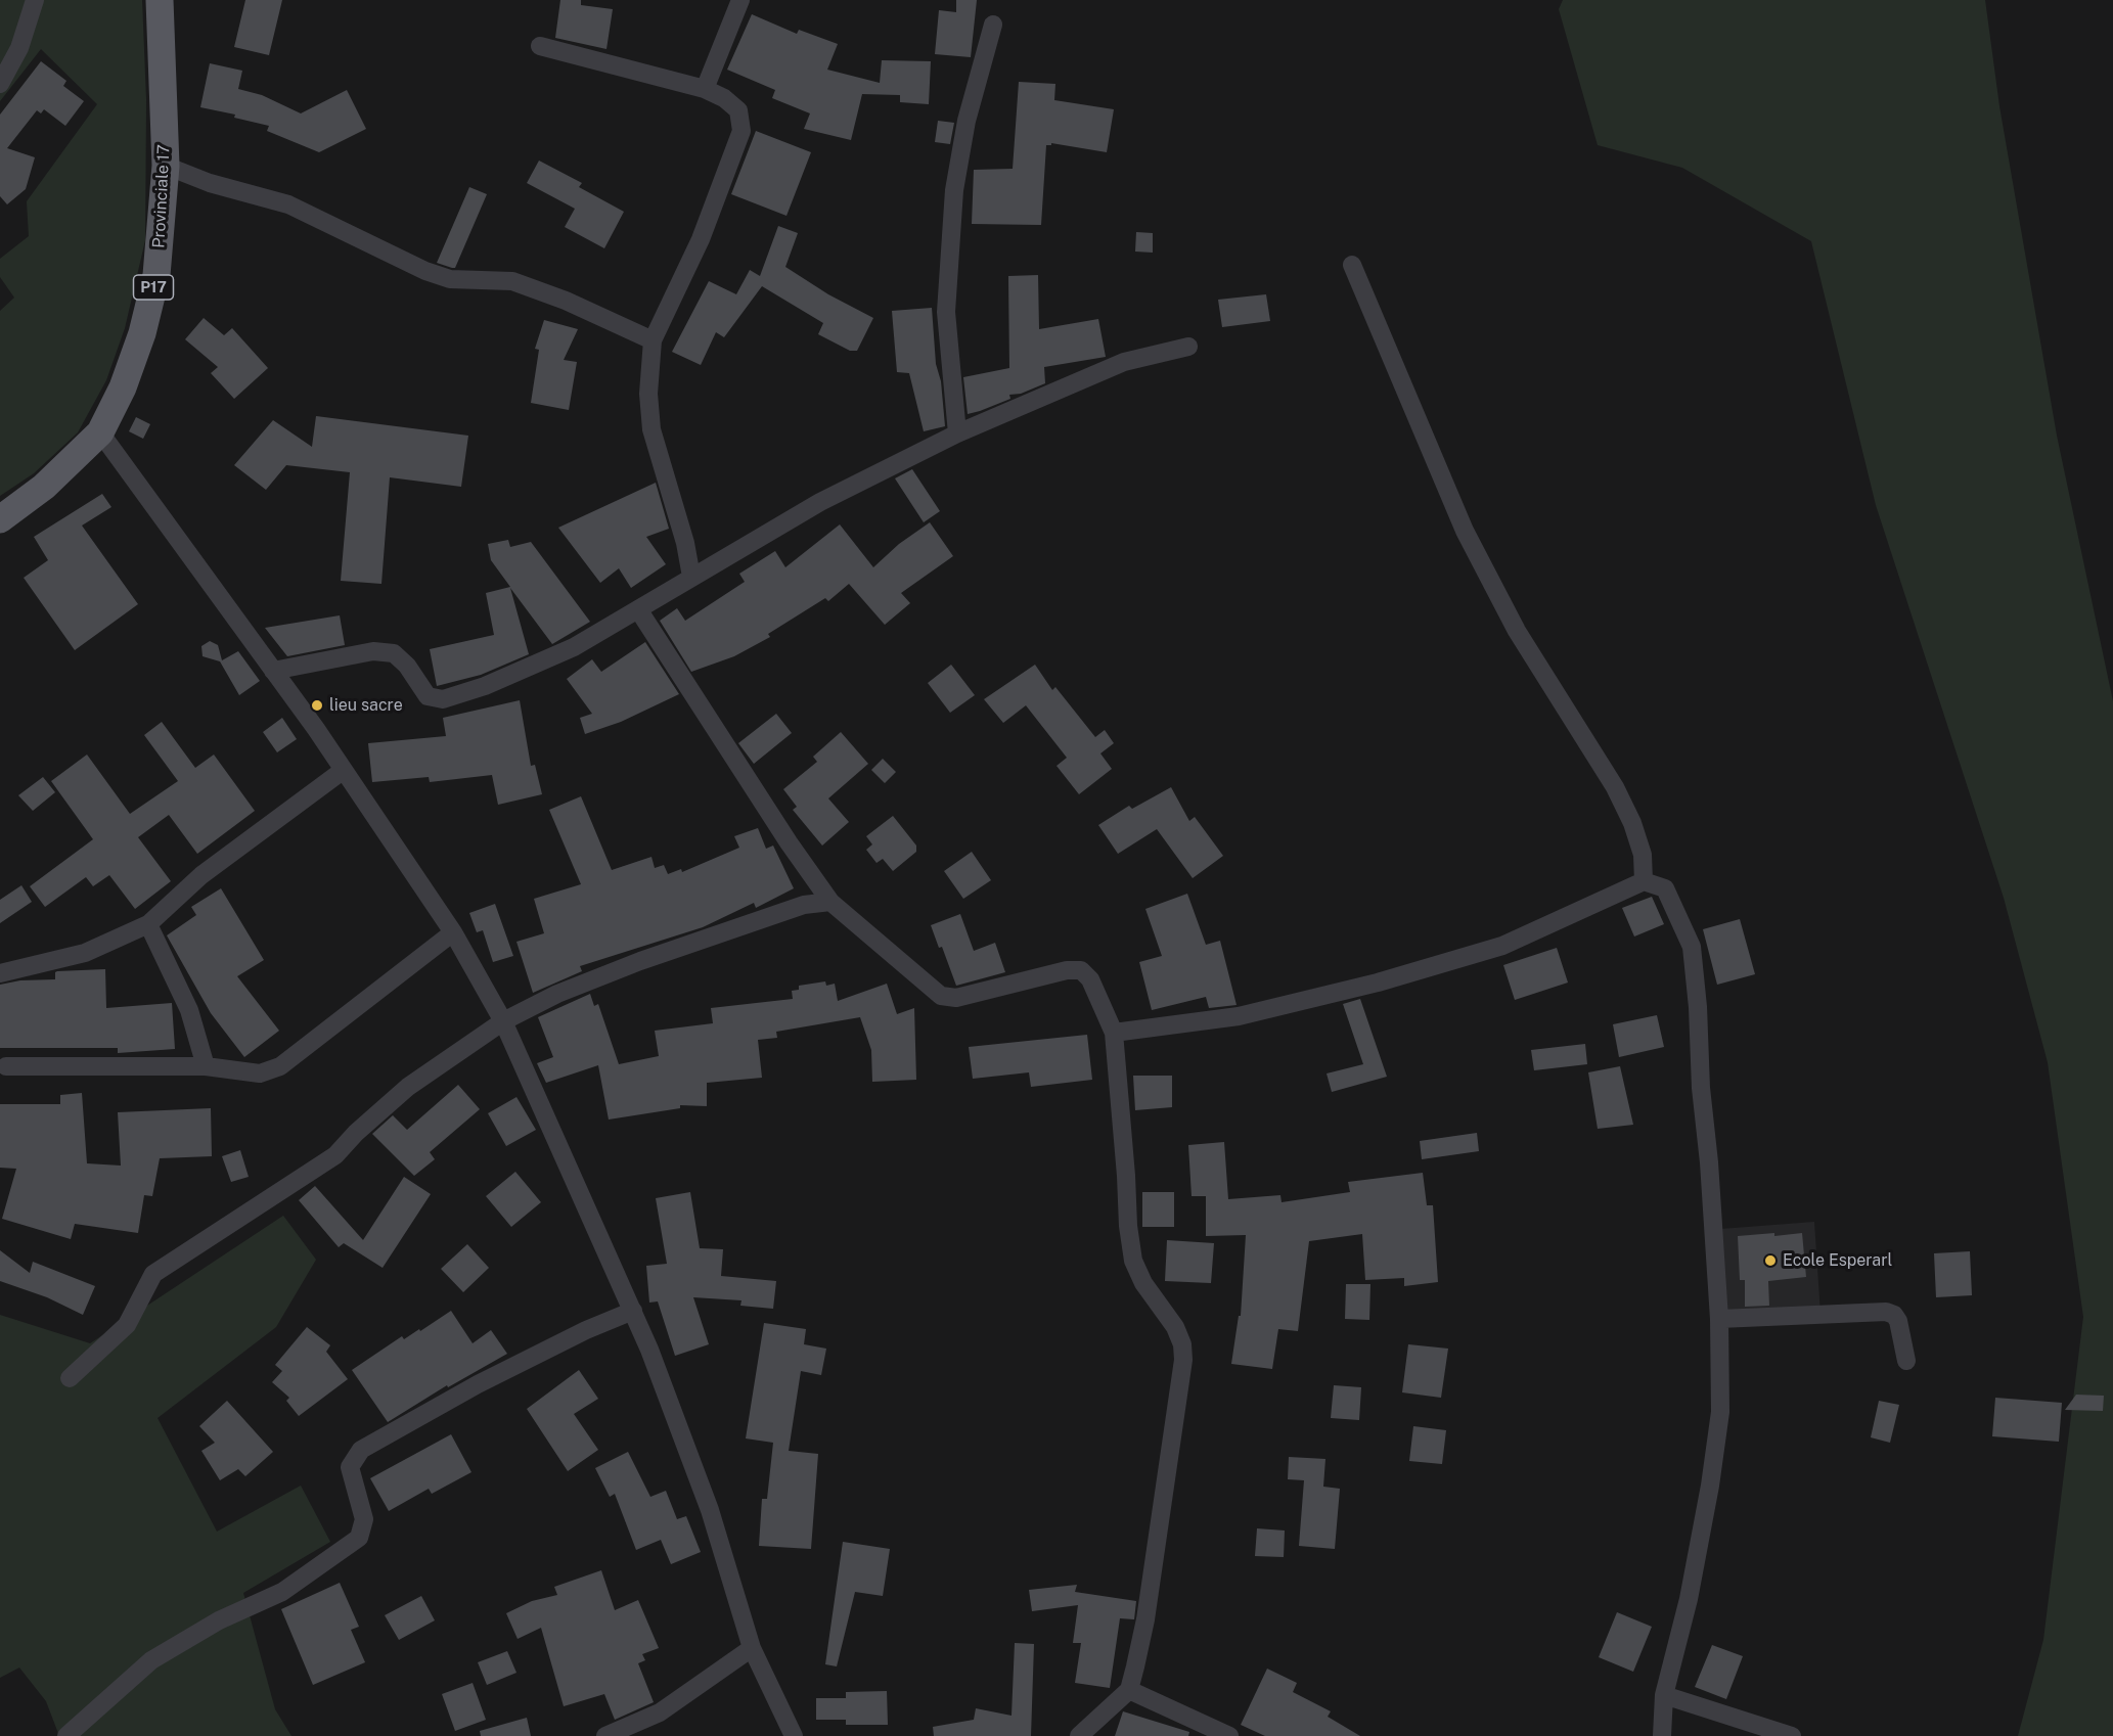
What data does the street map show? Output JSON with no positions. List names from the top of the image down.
{
  "streets": {
    "main road": ["Provinciale 17", "P17"]
  },
  "places": ["lieu sacre", "Ecole Esperarl"]
}
